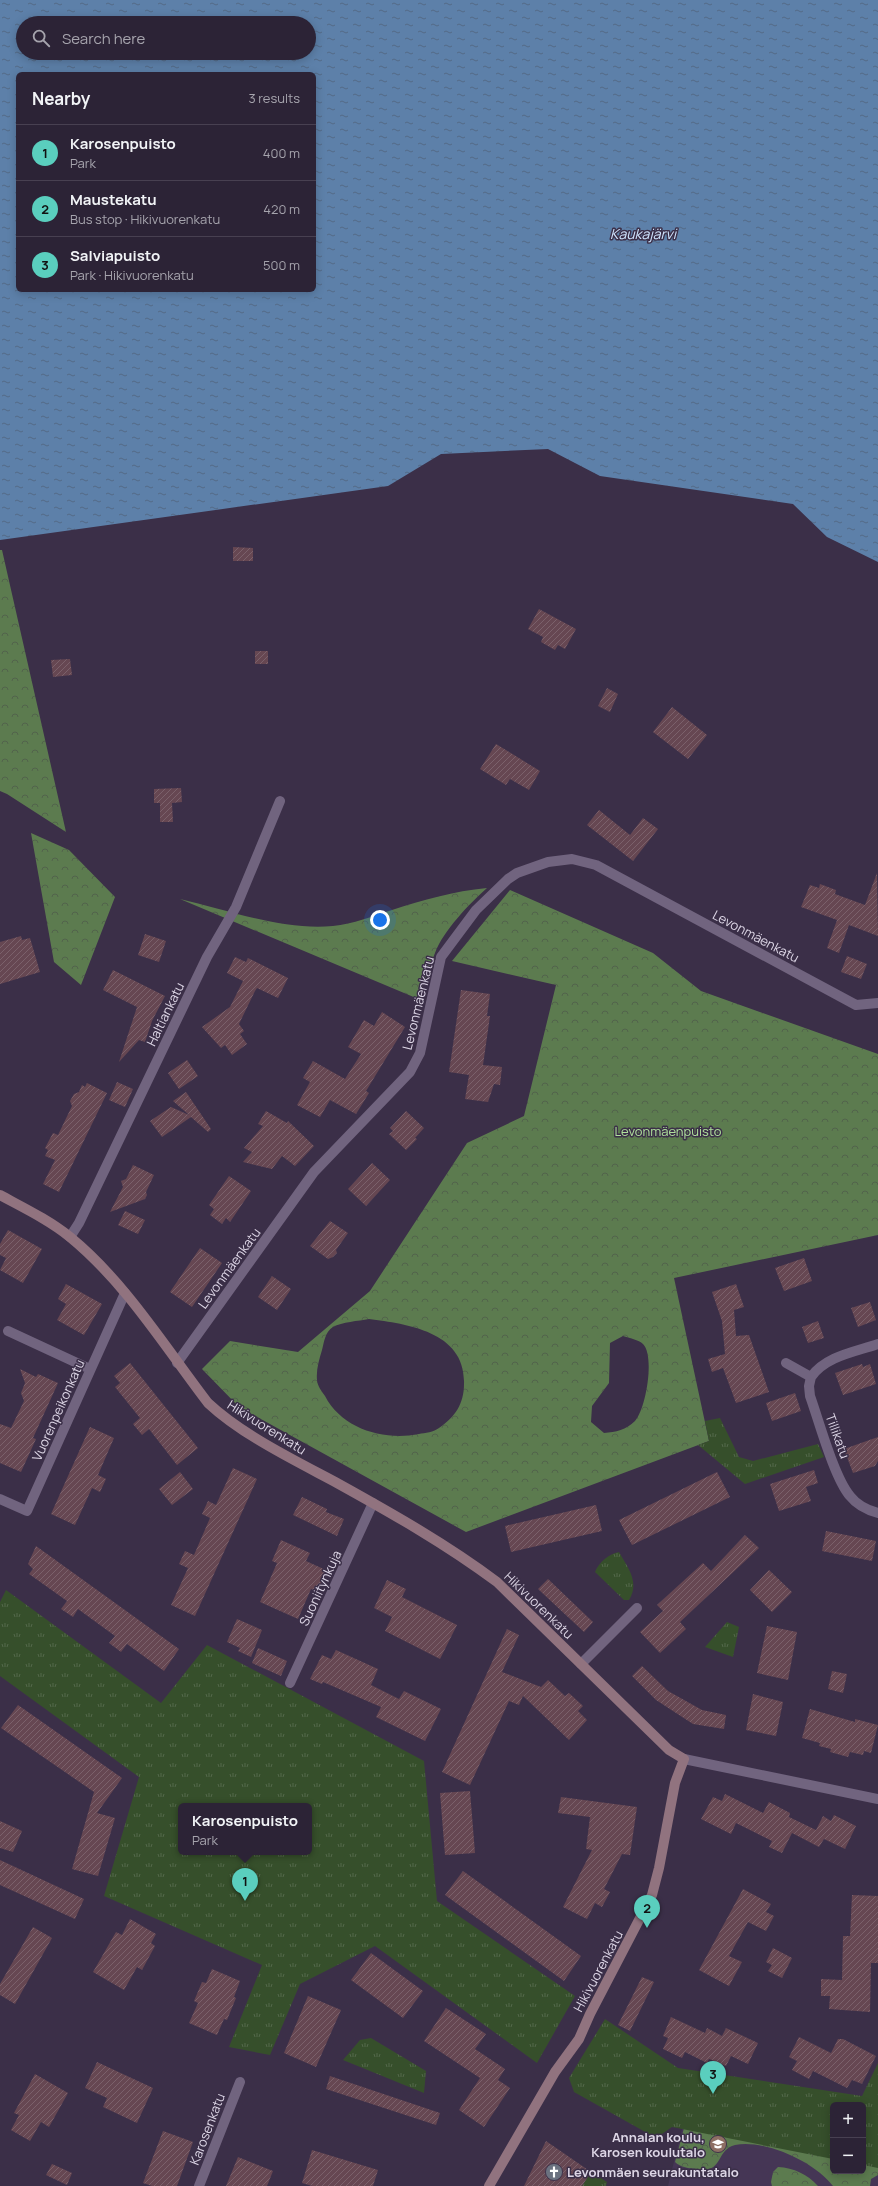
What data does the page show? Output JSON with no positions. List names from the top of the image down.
{
  "streets": {
    "street": [
      "Levonmäenkatu",
      "Haltiankatu",
      "Vuorenpeikonkatu",
      "Hikivuorenkatu",
      "Tillikatu",
      "Suoniitynkuja",
      "Karosenkatu"
    ]
  },
  "crossings": [
    ["Levonmäenkatu", "Hikivuorenkatu"],
    ["Haltiankatu", "Hikivuorenkatu"],
    ["Vuorenpeikonkatu", "Hikivuorenkatu"],
    ["Hikivuorenkatu", "Suoniitynkuja"]
  ],
  "water": ["Kaukajärvi"],
  "parks": ["Levonmäenpuisto"],
  "places": {
    "school or university": ["Annalan koulu, Karosen koulutalo"],
    "church": ["Levonmäen seurakuntatalo"]
  },
  "page": {
    "search": "Search here",
    "heading": ["Nearby", "3 results"],
    "list": [
      {
        "mark": "1",
        "name": "Karosenpuisto",
        "note": "Park",
        "value": "400 m"
      },
      {
        "mark": "2",
        "name": "Maustekatu",
        "note": "Bus stop · Hikivuorenkatu",
        "value": "420 m"
      },
      {
        "mark": "3",
        "name": "Salviapuisto",
        "note": "Park · Hikivuorenkatu",
        "value": "500 m"
      }
    ],
    "popup": ["Karosenpuisto", "Park"],
    "pins": ["1", "2", "3"],
    "map_buttons": ["+", "−"]
  }
}
